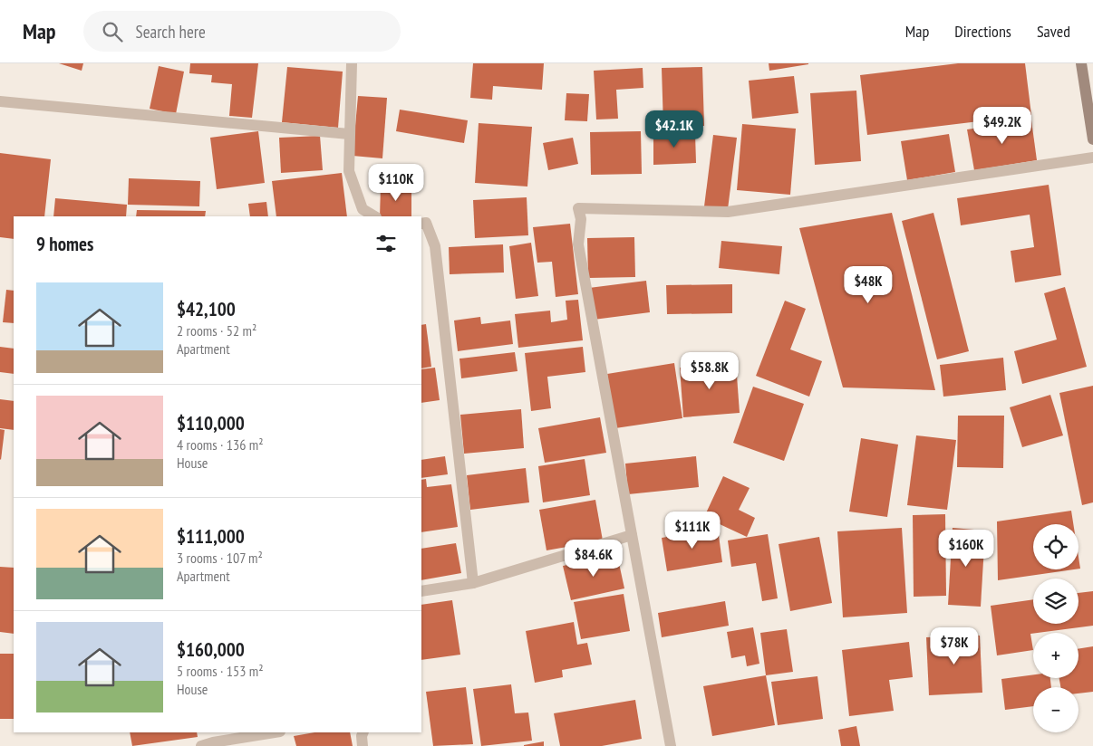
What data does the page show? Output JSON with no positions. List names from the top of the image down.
{
  "page": {
    "header": "Map",
    "search": "Search here",
    "nav": ["Map", "Directions", "Saved"],
    "price": [
      "$49.2K",
      "$42.1K",
      "$110K",
      "$48K",
      "$58.8K",
      "$111K",
      "$160K",
      "$84.6K",
      "$78K"
    ],
    "heading": "9 homes",
    "list": [
      {
        "name": "$42,100",
        "note": "2 rooms · 52 m² · Apartment"
      },
      {
        "name": "$110,000",
        "note": "4 rooms · 136 m² · House"
      },
      {
        "name": "$111,000",
        "note": "3 rooms · 107 m² · Apartment"
      },
      {
        "name": "$160,000",
        "note": "5 rooms · 153 m² · House"
      }
    ],
    "map_buttons": ["+", "−"]
  }
}
